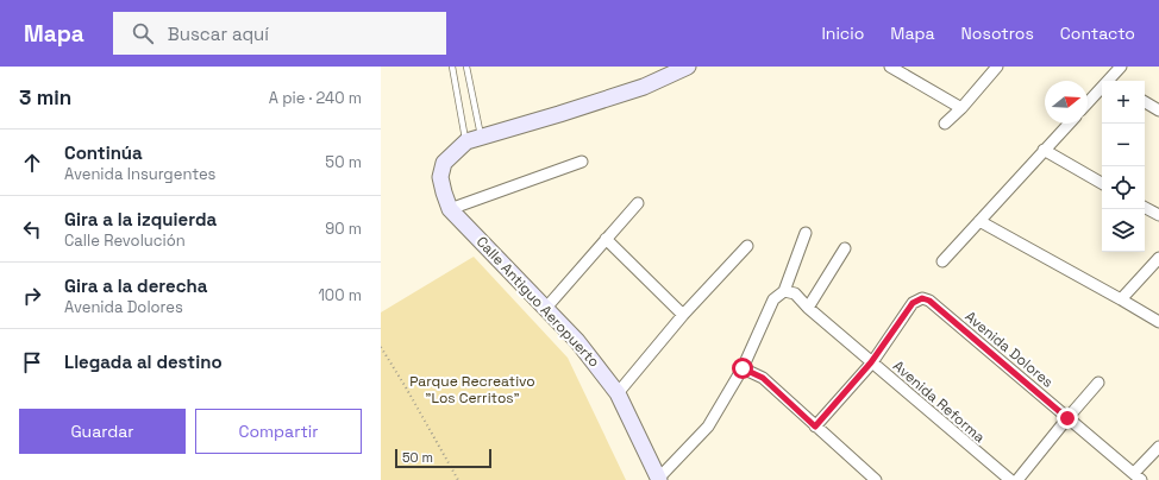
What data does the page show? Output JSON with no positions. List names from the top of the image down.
{
  "streets": {
    "street": ["Calle Antiguo Aeropuerto", "Avenida Dolores", "Avenida Reforma"]
  },
  "crossings": [
    ["Avenida Dolores", "Avenida Reforma"]
  ],
  "parks": ["Parque Recreativo \"Los Cerritos\""],
  "scale_bar": "50 m",
  "north": "right",
  "page": {
    "header": "Mapa",
    "search": "Buscar aquí",
    "nav": [
      "Inicio",
      "Mapa",
      "Nosotros",
      "Contacto"
    ],
    "heading": ["3 min", "A pie · 240 m"],
    "map_buttons": ["+", "−"],
    "list": [
      ["Continúa", "Avenida Insurgentes", "50 m"],
      ["Gira a la izquierda", "Calle Revolución", "90 m"],
      ["Gira a la derecha", "Avenida Dolores", "100 m"],
      "Llegada al destino"
    ],
    "buttons": ["Guardar", "Compartir"],
    "scale": "50 m"
  }
}
